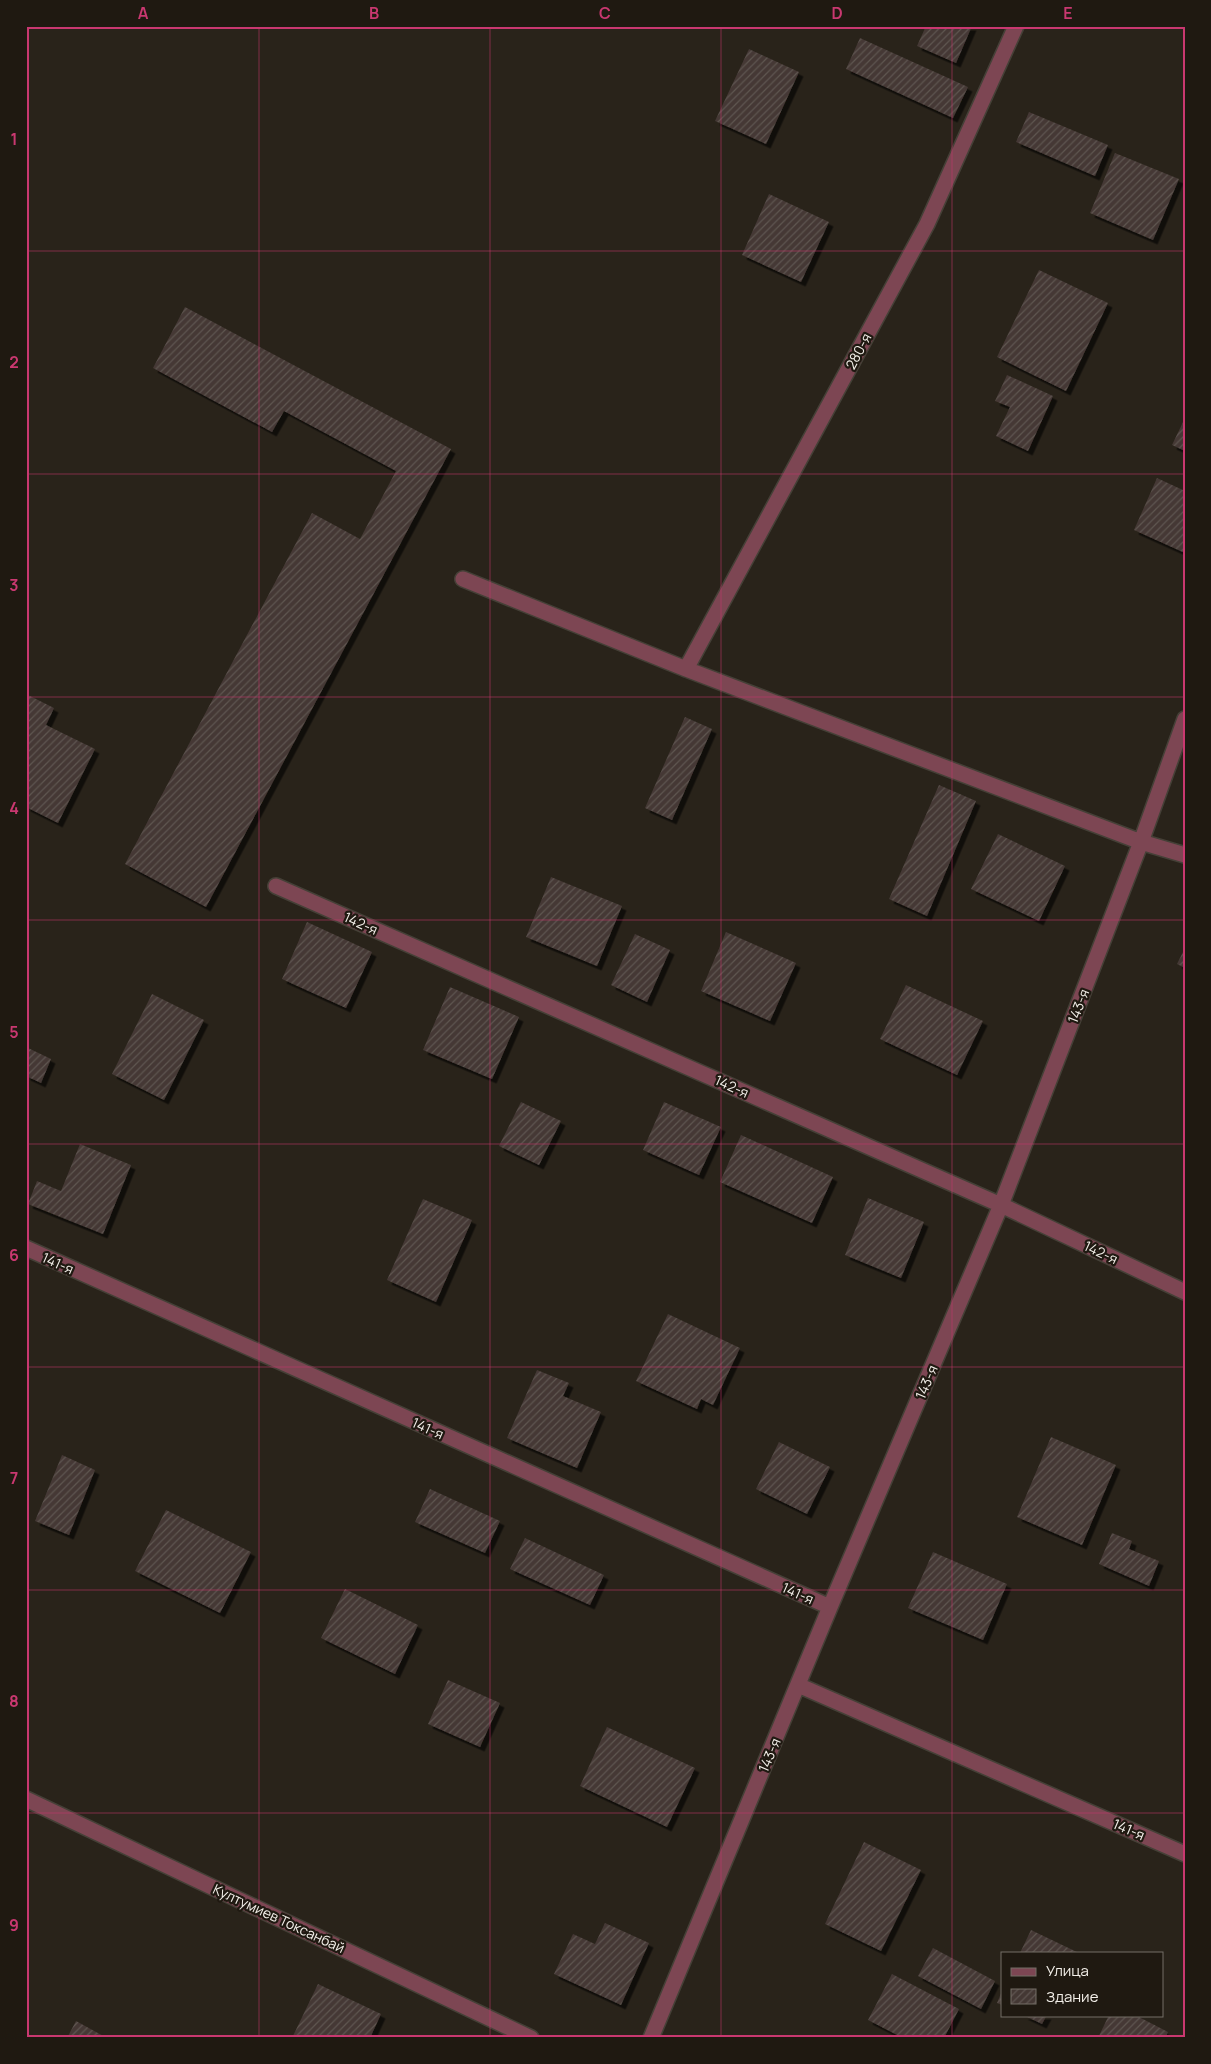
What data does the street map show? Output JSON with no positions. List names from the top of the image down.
{
  "streets": {
    "street": [
      "280-я",
      "142-я",
      "143-я",
      "141-я",
      "Култумиев Токсанбай"
    ]
  },
  "crossings": [
    ["142-я", "143-я"],
    ["143-я", "141-я"]
  ],
  "legend": ["Улица", "Здание"],
  "grid": {
    "columns": [
      "A",
      "B",
      "C",
      "D",
      "E"
    ],
    "rows": [
      "1",
      "2",
      "3",
      "4",
      "5",
      "6",
      "7",
      "8",
      "9"
    ]
  }
}
